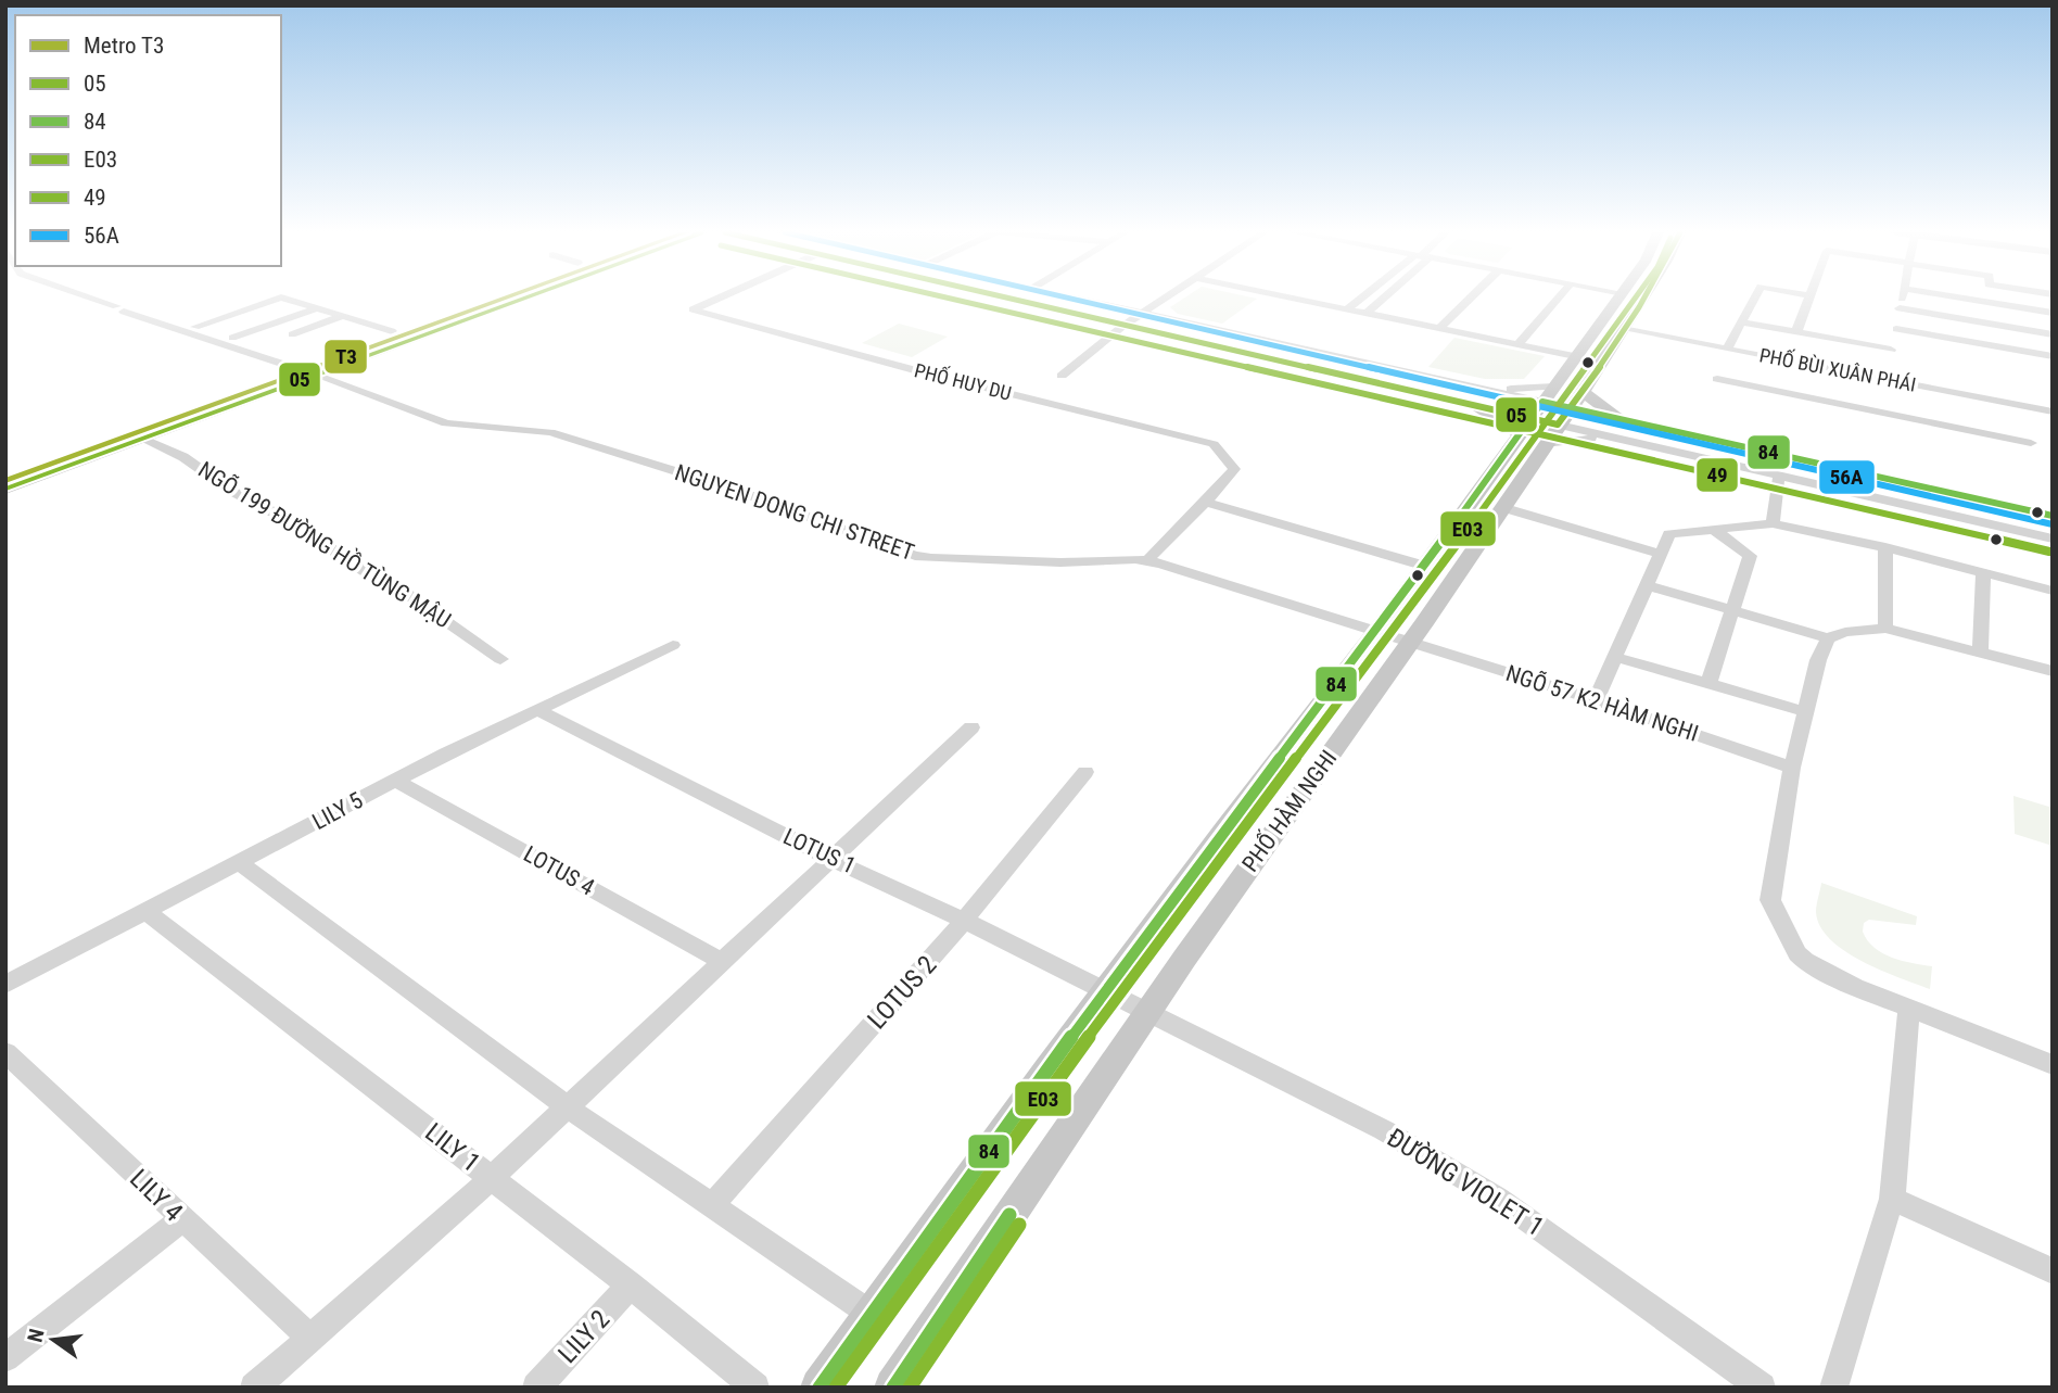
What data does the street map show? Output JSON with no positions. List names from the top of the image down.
{
  "streets": {
    "main road": ["PHỐ HÀM NGHI"],
    "street": [
      "PHỐ BÙI XUÂN PHÁI",
      "PHỐ HUY DU",
      "NGUYEN DONG CHI STREET",
      "NGÕ 199 ĐƯỜNG HỒ TÙNG MẬU",
      "NGÕ 57 K2 HÀM NGHI",
      "LILY 5",
      "LOTUS 1",
      "LOTUS 4",
      "LOTUS 2",
      "LILY 1",
      "ĐƯỜNG VIOLET 1",
      "LILY 4",
      "LILY 2"
    ]
  },
  "crossings": [
    ["PHỐ BÙI XUÂN PHÁI", "PHỐ HÀM NGHI"],
    ["PHỐ HUY DU", "NGUYEN DONG CHI STREET"],
    ["NGUYEN DONG CHI STREET", "NGÕ 57 K2 HÀM NGHI"],
    ["NGUYEN DONG CHI STREET", "PHỐ HÀM NGHI"],
    ["NGÕ 57 K2 HÀM NGHI", "PHỐ HÀM NGHI"],
    ["LILY 5", "LOTUS 1"],
    ["LILY 5", "LOTUS 4"],
    ["LILY 5", "LILY 1"],
    ["PHỐ HÀM NGHI", "LOTUS 1"],
    ["PHỐ HÀM NGHI", "ĐƯỜNG VIOLET 1"],
    ["LOTUS 1", "LOTUS 2"],
    ["LOTUS 1", "ĐƯỜNG VIOLET 1"],
    ["LILY 1", "LILY 2"]
  ],
  "lines": [
    "metro line T3",
    "transit line 05",
    "transit line E03",
    "transit line 49",
    "transit line 56A",
    "transit line 84"
  ],
  "legend": [
    "Metro T3",
    "05",
    "84",
    "E03",
    "49",
    "56A"
  ],
  "north": "left"
}
